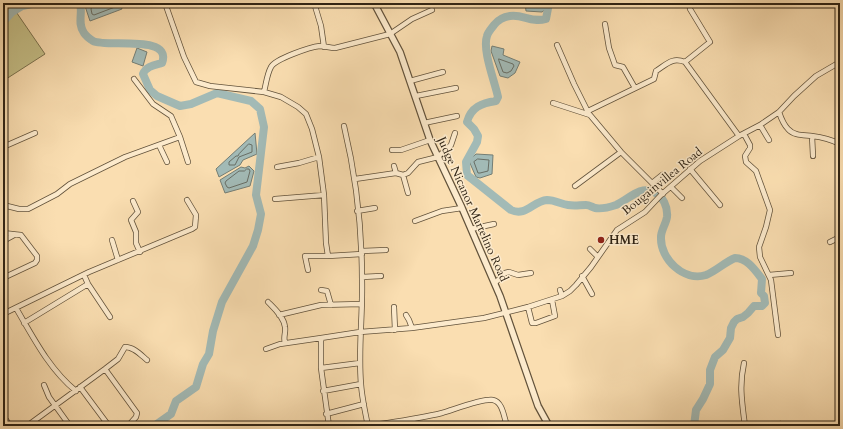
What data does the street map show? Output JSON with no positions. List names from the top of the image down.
{
  "streets": {
    "street": ["Bougainvillea Road", "Judge Nicanor Martelino Road"]
  },
  "crossings": [
    ["Bougainvillea Road", "Judge Nicanor Martelino Road"]
  ],
  "places": ["HME"]
}
